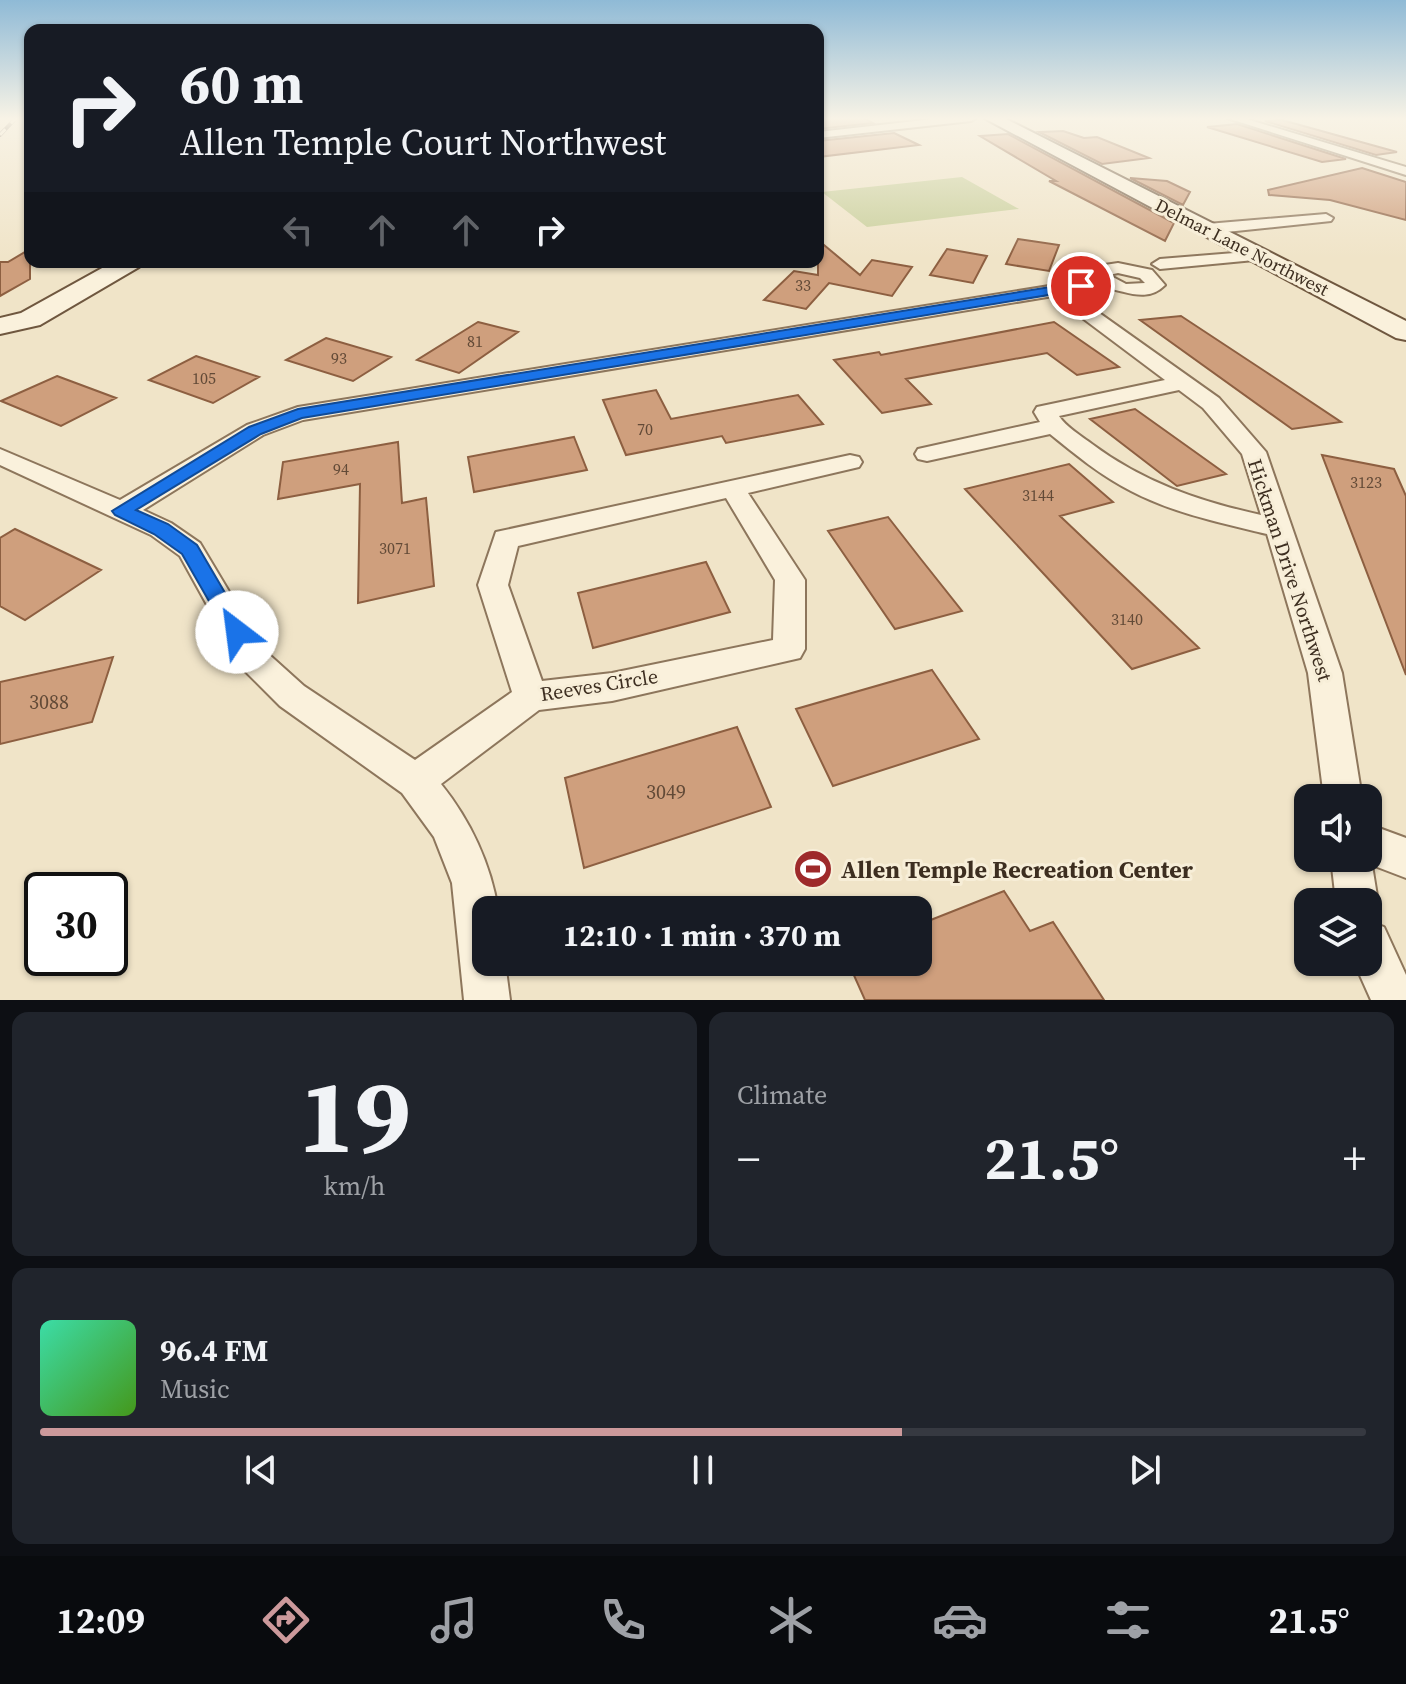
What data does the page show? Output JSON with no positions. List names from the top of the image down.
{
  "streets": {
    "street": ["Delmar Lane Northwest", "Hickman Drive Northwest", "Reeves Circle"]
  },
  "places": {
    "sports": ["Allen Temple Recreation Center"]
  },
  "house_numbers": [
    "33",
    "81",
    "93",
    "105",
    "70",
    "94",
    "3123",
    "3144",
    "3071",
    "3140",
    "3088",
    "3049"
  ],
  "page": {
    "turn": ["60 m", "Allen Temple Court Northwest"],
    "limit": "30",
    "trip": "12:10 · 1 min · 370 m",
    "tile": [
      ["19", "km/h"],
      "Climate"
    ],
    "heat": ["−", "21.5°", "+"],
    "song": ["96.4 FM", "Music"],
    "tabs": ["12:09", "21.5°"]
  }
}
